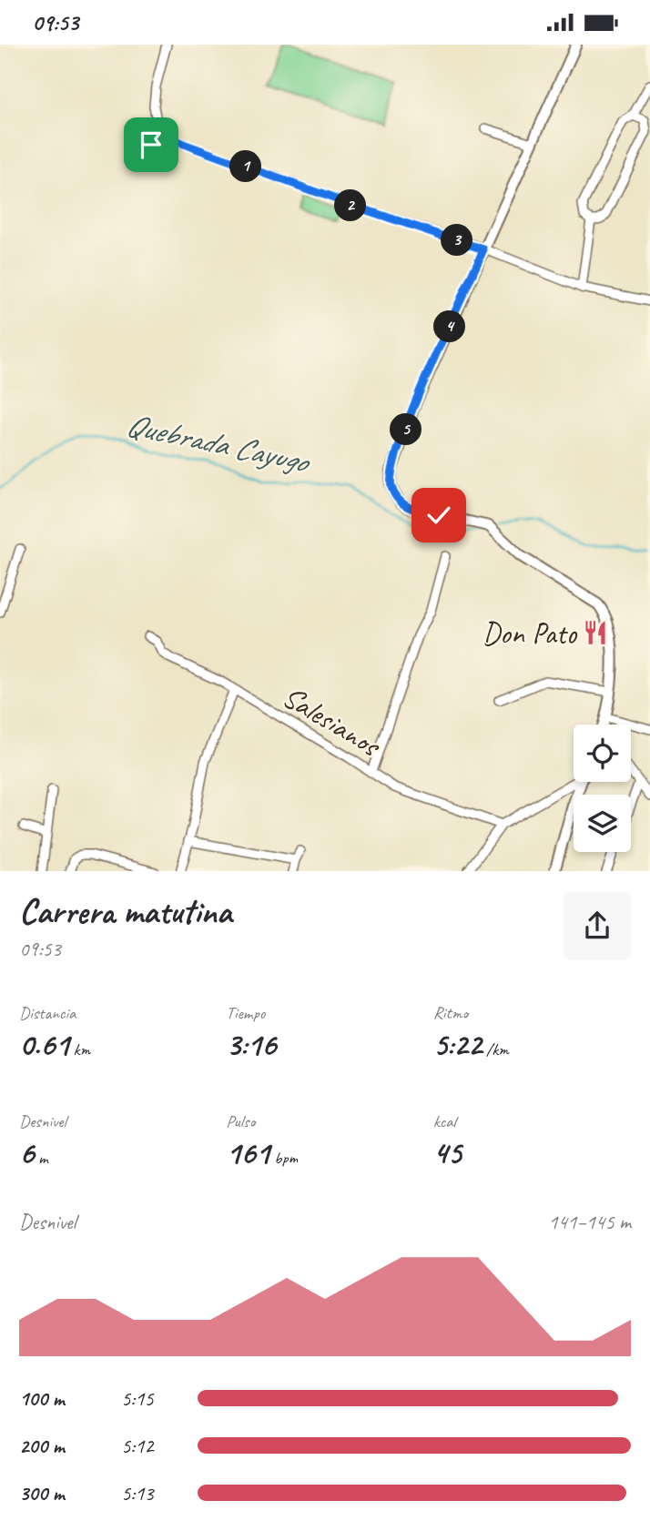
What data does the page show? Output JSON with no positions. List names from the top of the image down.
{
  "streets": {
    "street": ["Salesianos"]
  },
  "water": ["Quebrada Cayugo"],
  "places": {
    "restaurant": ["Don Pato"]
  },
  "page": {
    "status": "09:53",
    "pins": [
      "1",
      "2",
      "3",
      "4",
      "5"
    ],
    "heading": ["Carrera matutina", "09:53"],
    "stats": [
      ["Distancia", "0.61 km"],
      ["Tiempo", "3:16"],
      ["Ritmo", "5:22 /km"],
      ["Desnivel", "6 m"],
      ["Pulso", "161 bpm"],
      ["kcal", "45"]
    ],
    "chart": ["Desnivel", "141–145 m"],
    "list": [
      {
        "name": "100 m",
        "note": "5:15"
      },
      {
        "name": "200 m",
        "note": "5:12"
      },
      {
        "name": "300 m",
        "note": "5:13"
      }
    ]
  }
}
